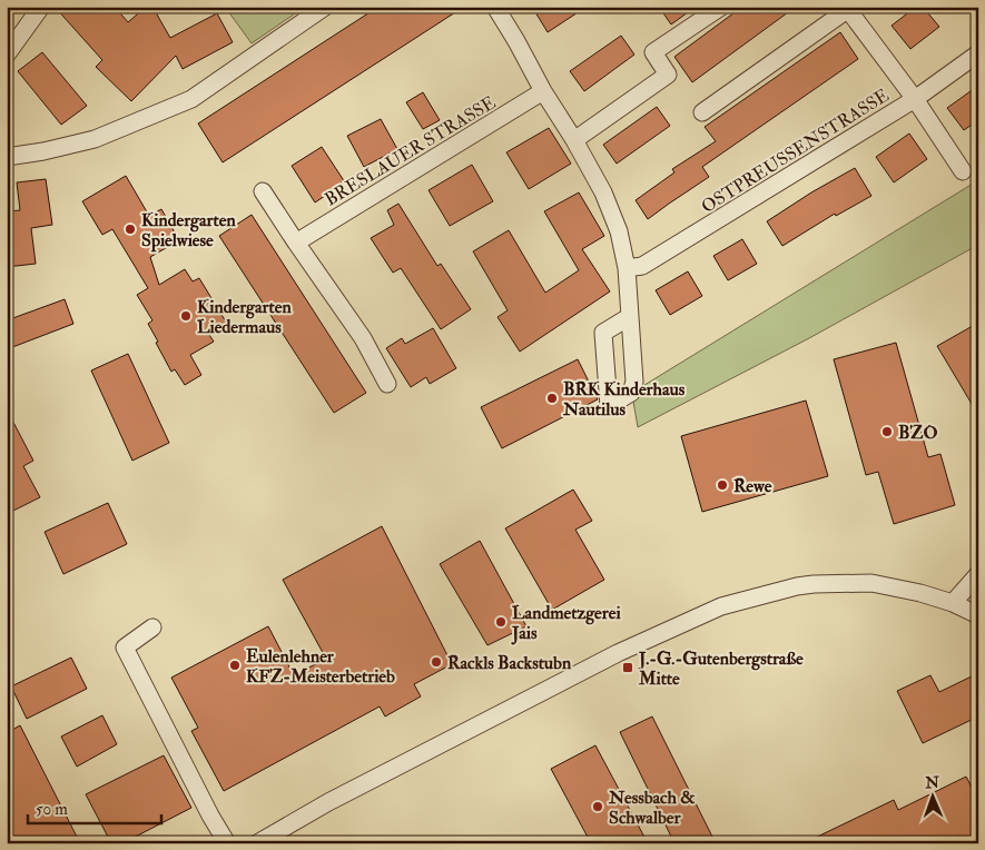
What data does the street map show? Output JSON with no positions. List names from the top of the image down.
{
  "streets": {
    "street": ["BRESLAUER STRASSE", "OSTPREUSSENSTRASSE"]
  },
  "places": {
    "other": [
      "Kindergarten Spielwiese",
      "Kindergarten Liedermaus",
      "BRK Kinderhaus Nautilus",
      "BZO",
      "Rewe",
      "Landmetzgerei Jais",
      "Rackls Backstubn",
      "Eulenlehner KFZ-Meisterbetrieb",
      "Nessbach & Schwalber"
    ],
    "transit": ["J.-G.-Gutenbergstraße Mitte"]
  },
  "scale_bar": "50 m",
  "north": "top"
}
